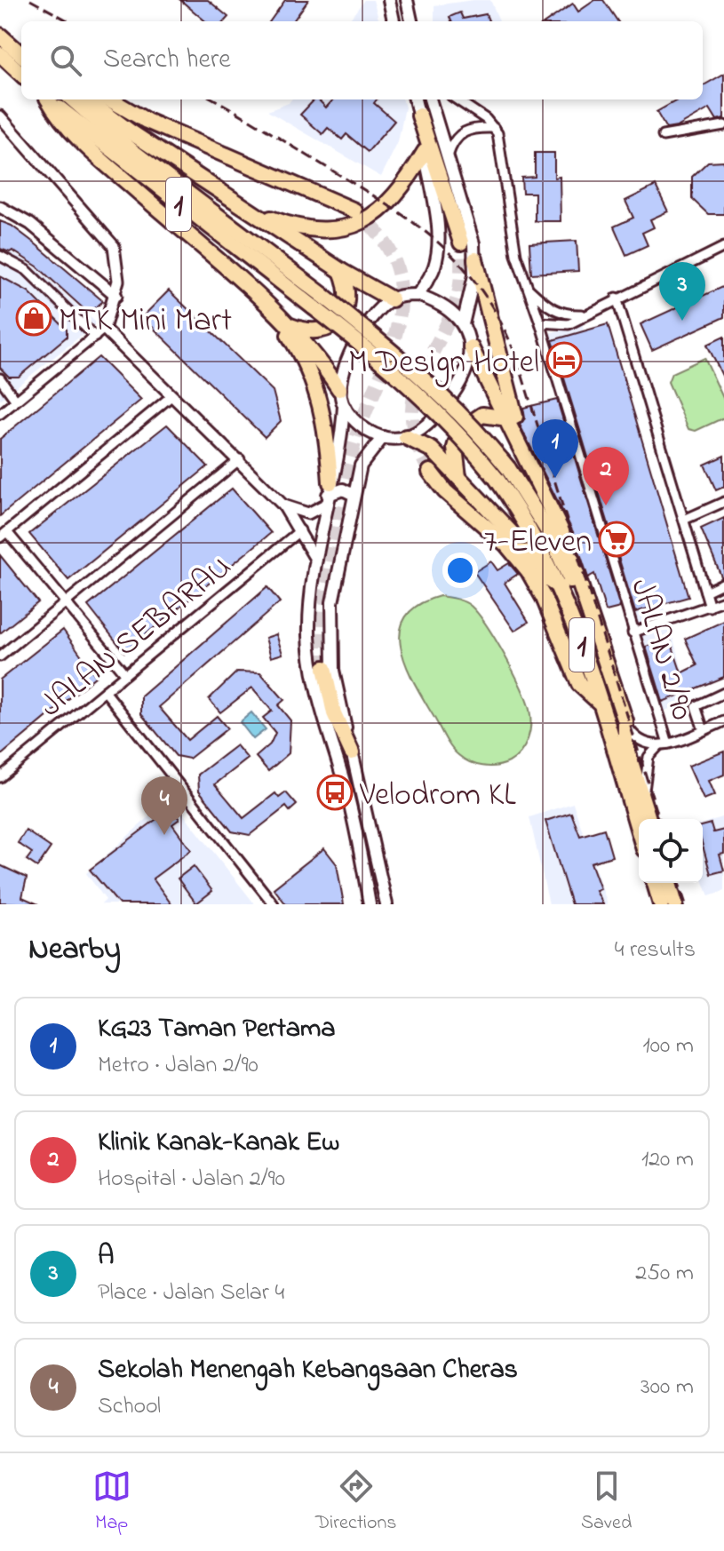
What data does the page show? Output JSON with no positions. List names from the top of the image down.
{
  "streets": {
    "highway": ["1"],
    "street": ["JALAN SEBARAU", "JALAN 2/90"]
  },
  "places": {
    "shop": ["MTK Mini Mart"],
    "hotel": ["M Design Hotel"],
    "supermarket": ["7-Eleven"],
    "bus stop": ["Velodrom KL"]
  },
  "page": {
    "search": "Search here",
    "pins": [
      "3",
      "1",
      "2",
      "4"
    ],
    "heading": ["Nearby", "4 results"],
    "list": [
      {
        "mark": "1",
        "name": "KG23 Taman Pertama",
        "note": "Metro · Jalan 2/90",
        "value": "100 m"
      },
      {
        "mark": "2",
        "name": "Klinik Kanak-Kanak Ew",
        "note": "Hospital · Jalan 2/90",
        "value": "120 m"
      },
      {
        "mark": "3",
        "name": "A",
        "note": "Place · Jalan Selar 4",
        "value": "250 m"
      },
      {
        "mark": "4",
        "name": "Sekolah Menengah Kebangsaan Cheras",
        "note": "School",
        "value": "300 m"
      }
    ],
    "nav": ["Map", "Directions", "Saved"]
  }
}
